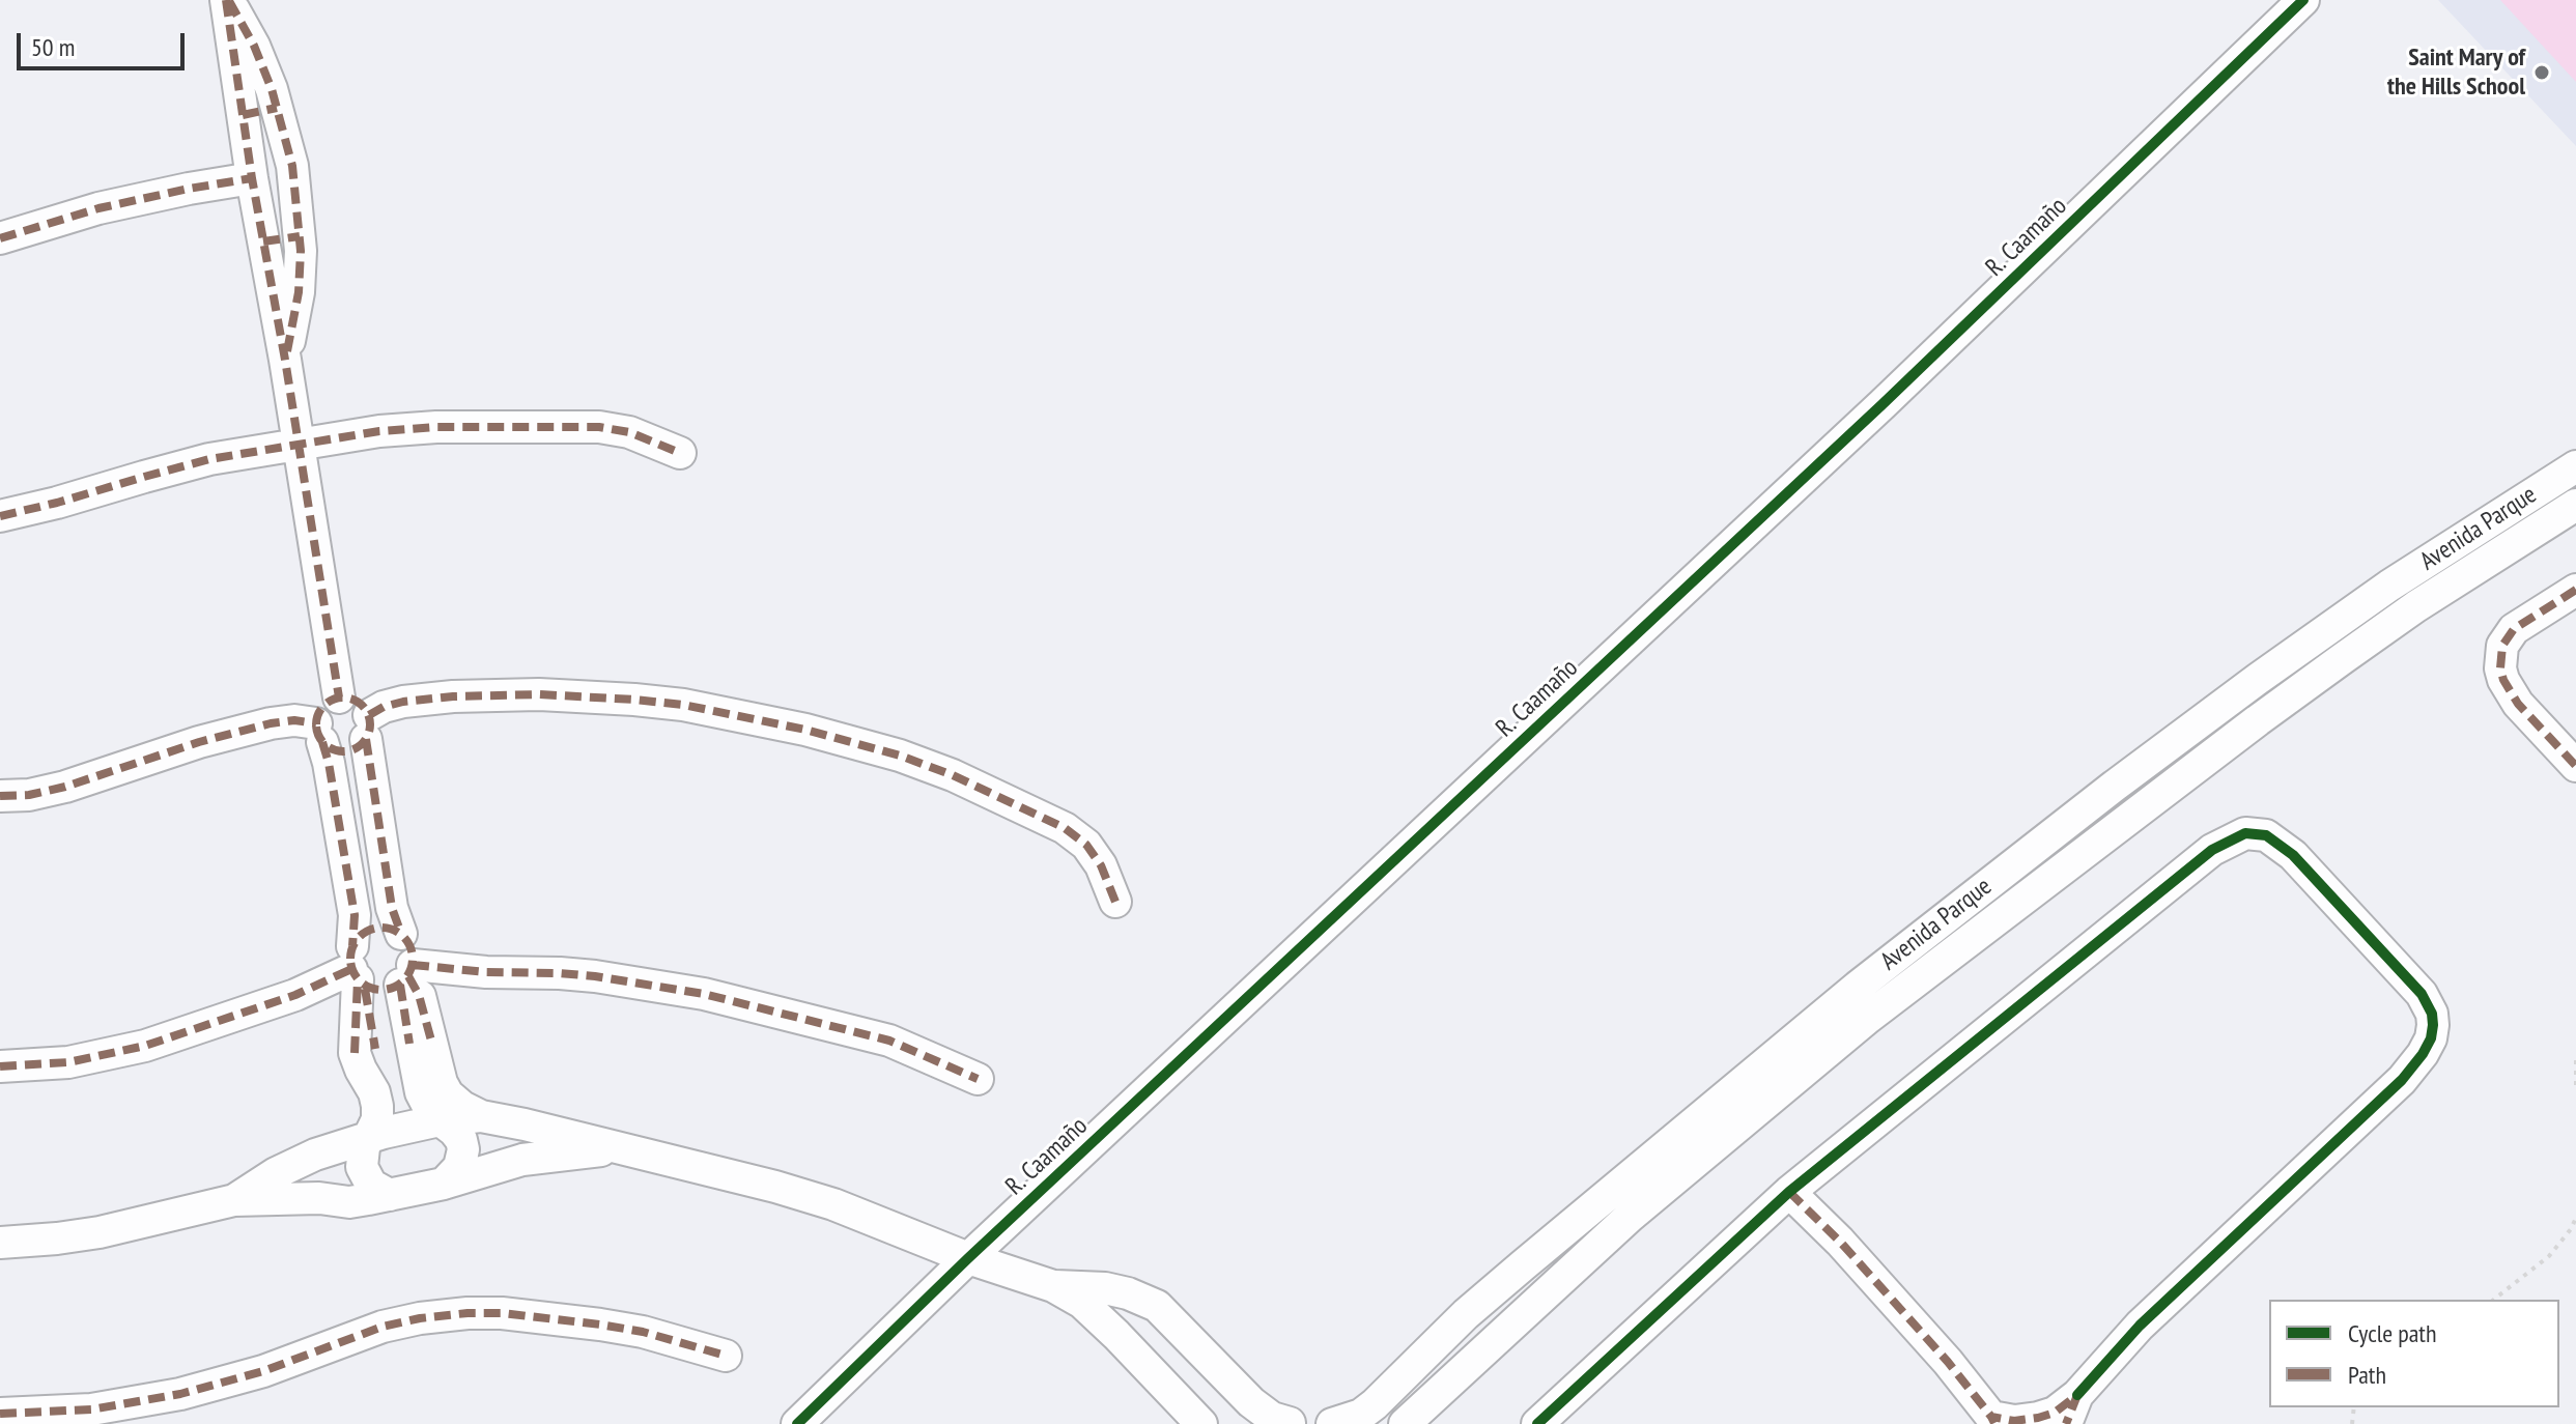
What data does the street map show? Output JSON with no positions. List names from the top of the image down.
{
  "streets": {
    "street": ["R. Caamaño", "Avenida Parque"]
  },
  "places": ["Saint Mary of the Hills School"],
  "legend": ["Cycle path", "Path"],
  "scale_bar": "50 m"
}
